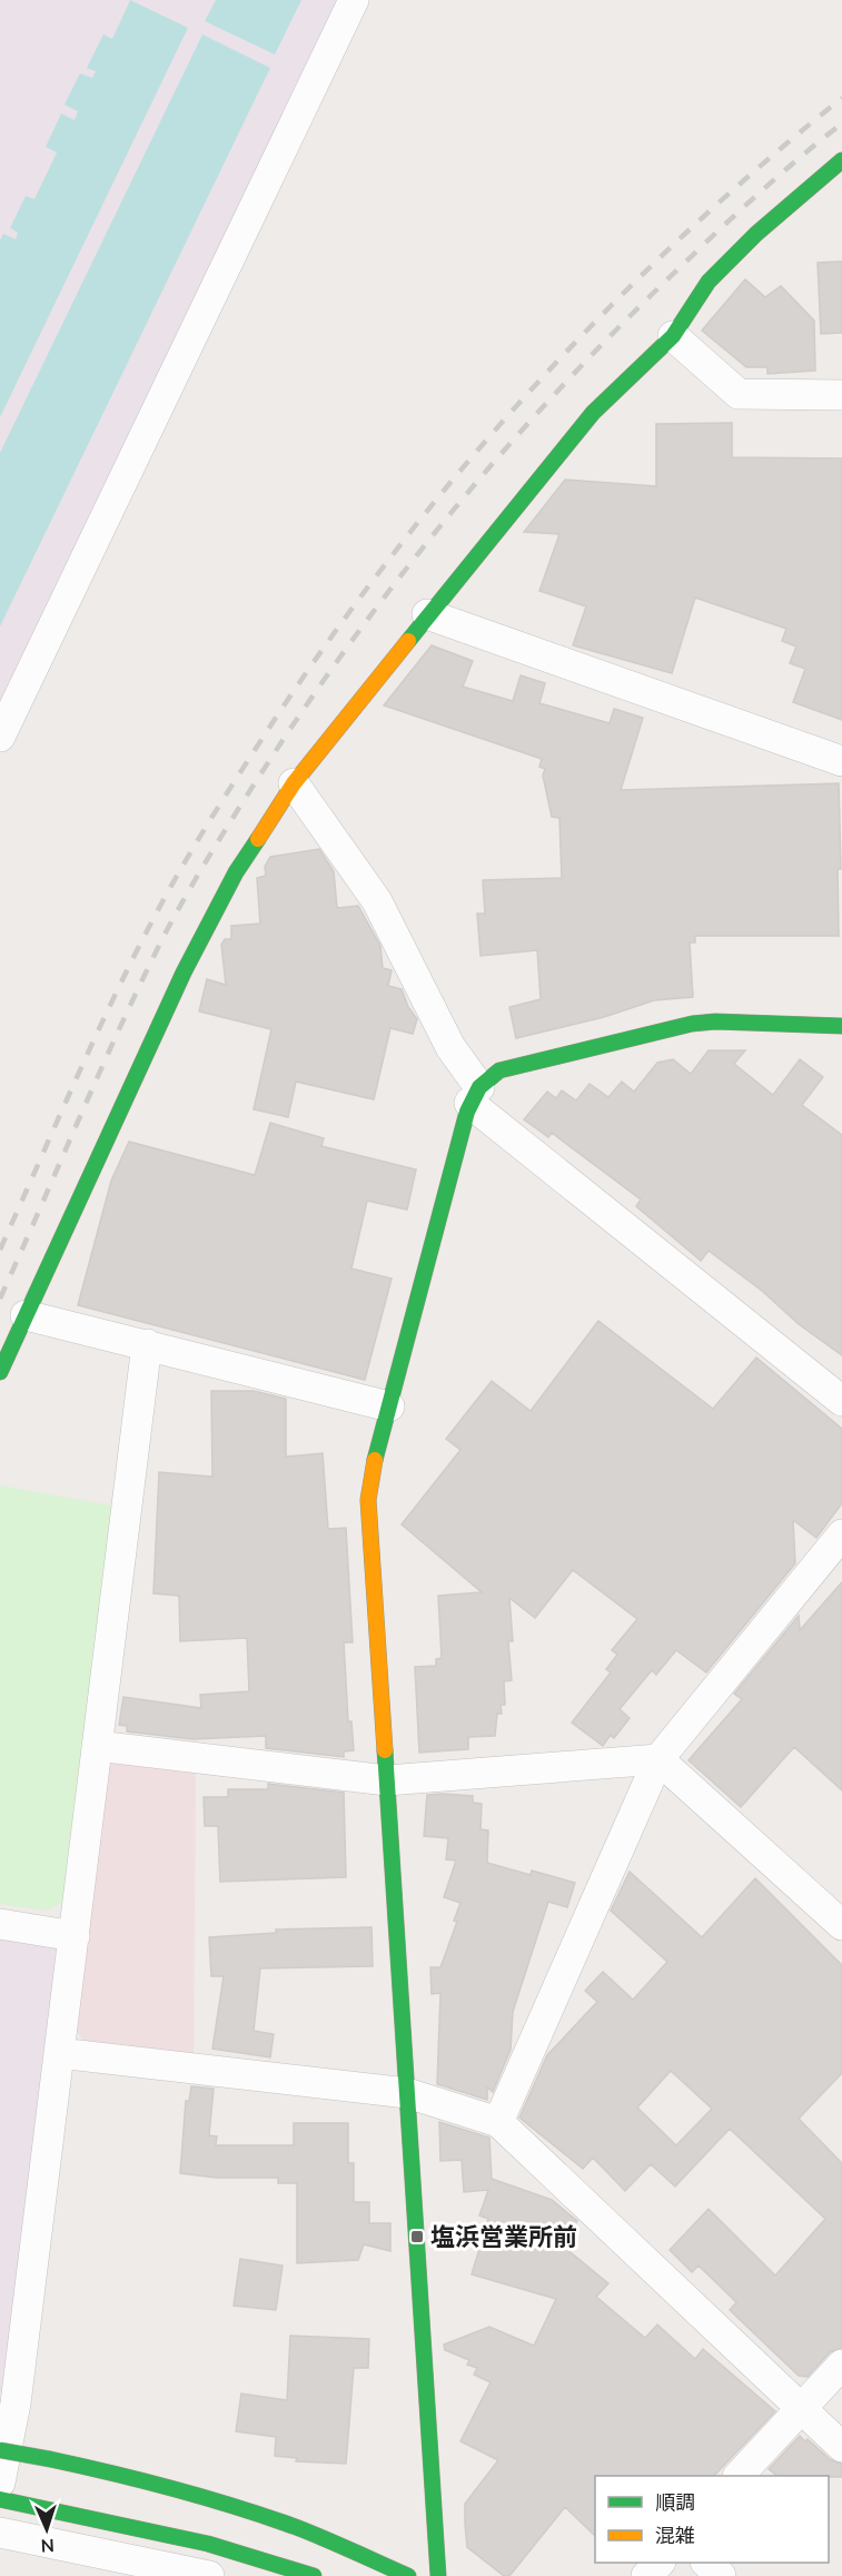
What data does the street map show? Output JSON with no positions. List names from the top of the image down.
{
  "places": {
    "transit": ["塩浜営業所前"]
  },
  "legend": ["順調", "混雑"],
  "north": "bottom"
}
